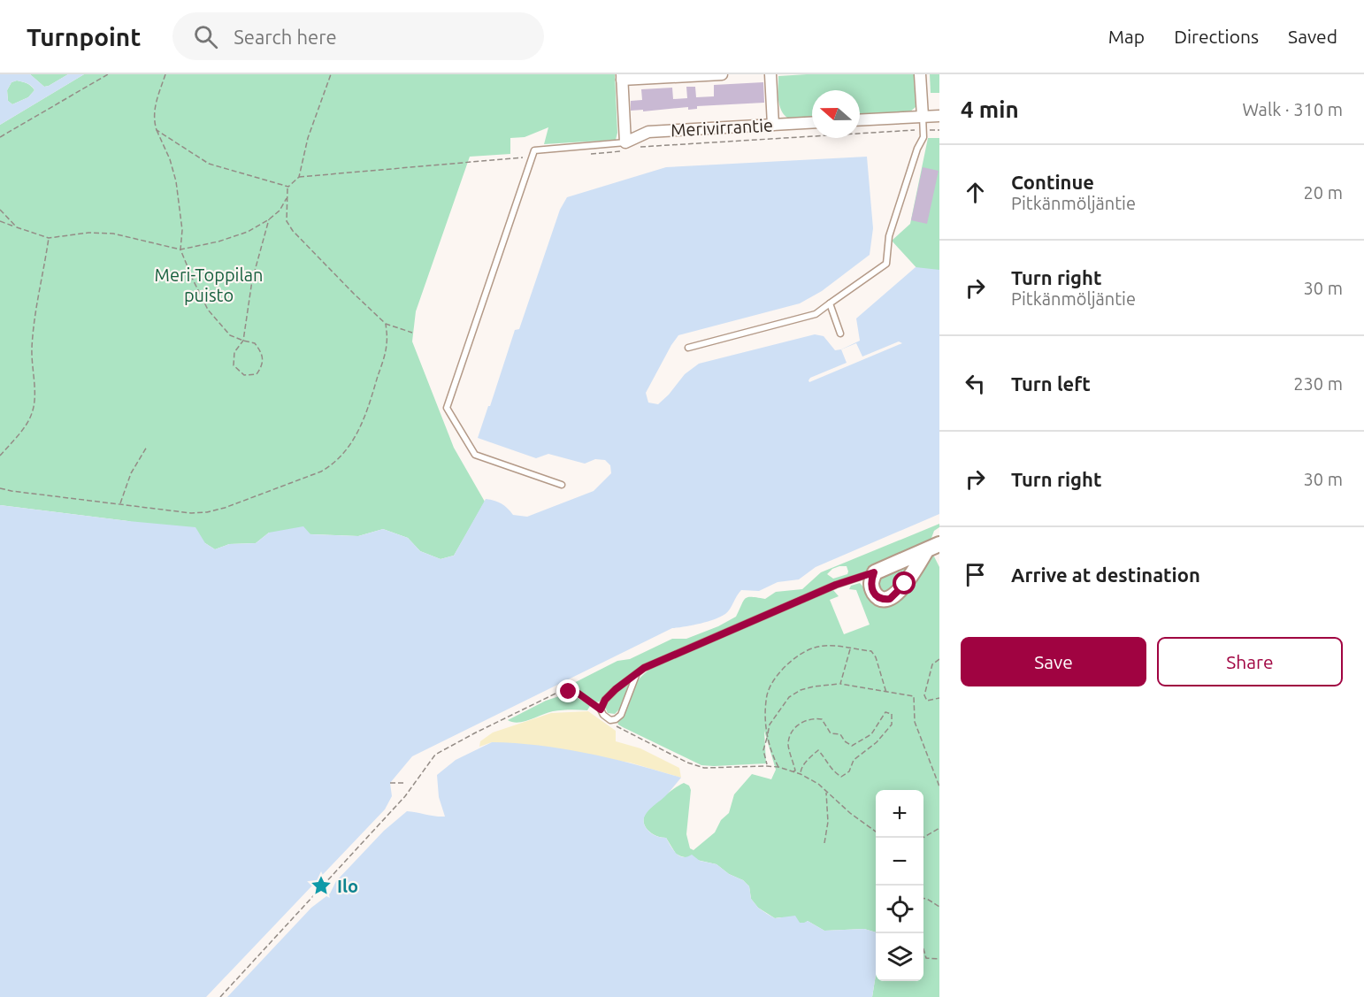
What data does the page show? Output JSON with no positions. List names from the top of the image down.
{
  "streets": {
    "street": ["Merivirrantie"]
  },
  "parks": ["Meri-Toppilan puisto"],
  "places": {
    "place": ["Ilo"]
  },
  "north": "left",
  "page": {
    "header": "Turnpoint",
    "search": "Search here",
    "nav": ["Map", "Directions", "Saved"],
    "heading": ["4 min", "Walk · 310 m"],
    "list": [
      ["Continue", "Pitkänmöljäntie", "20 m"],
      ["Turn right", "Pitkänmöljäntie", "30 m"],
      ["Turn left", "230 m"],
      ["Turn right", "30 m"],
      "Arrive at destination"
    ],
    "buttons": ["Save", "Share"],
    "map_buttons": ["+", "−"]
  }
}
